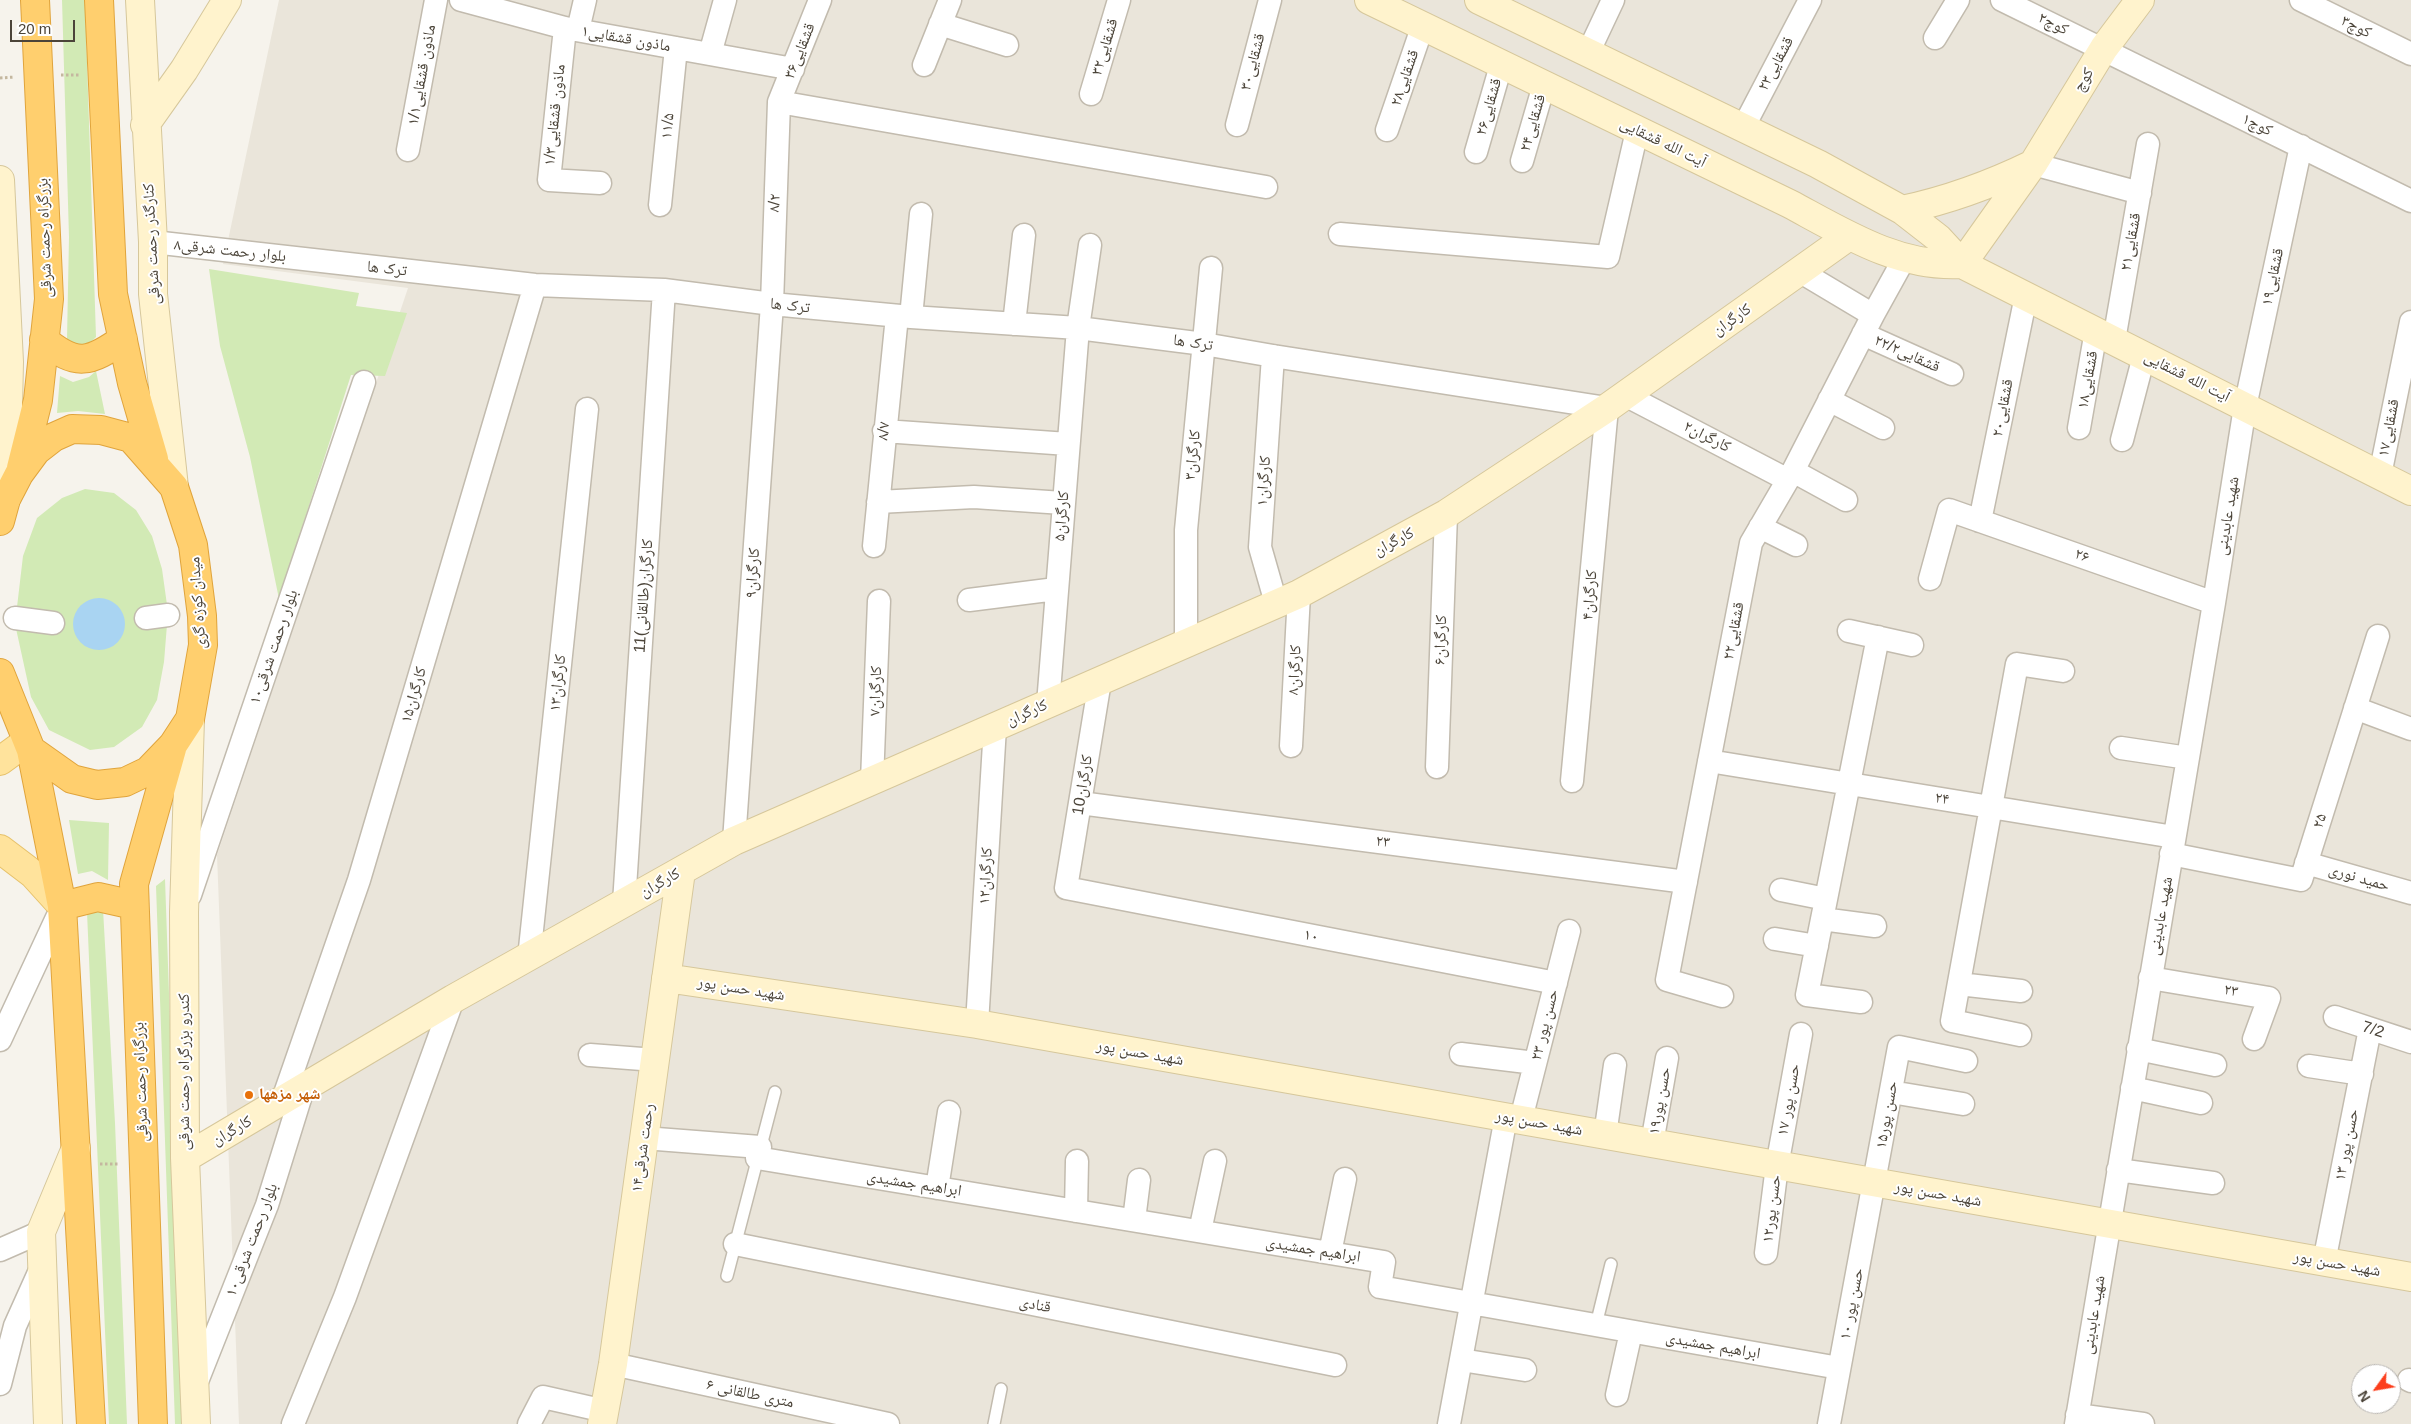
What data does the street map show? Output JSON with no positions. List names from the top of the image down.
{
  "streets": {
    "highway": ["بزرگراه رحمت شرقی", "میدان کوزه گری"],
    "street": [
      "کوچ۲",
      "۳کوچ",
      "ماذون قشقایی۱",
      "قشقایی۳۲",
      "قشقایی۳۶",
      "قشقایی۳۰",
      "قشقایی۲۳",
      "ماذون قشقایی۱/۱",
      "قشقایی۲۸",
      "کوچ",
      "قشقایی۲۶",
      "ماذون قشقایی۱/۳",
      "قشقایی۲۴",
      "کوچ۱",
      "۱۱/۵",
      "آیت الله قشقایی",
      "۸/۲",
      "قشقایی۲۱",
      "کنارگذر رحمت شرقی",
      "بلوار رحمت شرقی۸",
      "ترک ها",
      "۱۹قشقایی",
      "کارگران",
      "۲۲/۲قشقایی",
      "۱۸قشقایی",
      "۲۰قشقایی",
      "۱۷قشقایی",
      "۸/۷",
      "کارگران۲",
      "کارگران۳",
      "۱کارگران",
      "کارگران۵",
      "شهید عابدینی",
      "۲۶",
      "کارگران۹",
      "کارگران۴",
      "11کارگران(طالقانی)",
      "۲۲قشقایی",
      "۶کارگران",
      "۱۰بلوار رحمت شرقی",
      "کارگران۸",
      "کارگران۱۳",
      "کارگران۷",
      "۱۵کارگران",
      "10کارگران",
      "۲۴",
      "۲۵",
      "۲۳",
      "۱۲کارگران",
      "حمید نوری",
      "۱۰",
      "شهید حسن پور",
      "۲۳ حسن پور",
      "7/2",
      "کندرو بزرگراه رحمت شرقی",
      "۱۷ حسن پور",
      "حسن پور۱۹",
      "حسن پور۱۵",
      "۱۳ حسن پور",
      "۱۴رحمت شرقی",
      "ابراهیم جمشیدی",
      "حسن پور۱۲",
      "بلوار رحمت شرقی۱۰",
      "۱۰ حسن پور",
      "قنادی",
      "۶ متری طالقانی"
    ]
  },
  "crossings": [
    ["کوچ۲", "کوچ"],
    ["کوچ۲", "کوچ۱"],
    ["ماذون قشقایی۱", "قشقایی۳۶"],
    ["ماذون قشقایی۱", "ماذون قشقایی۱/۳"],
    ["ماذون قشقایی۱", "۱۱/۵"],
    ["قشقایی۳۶", "۸/۲"],
    ["قشقایی۲۳", "آیت الله قشقایی"],
    ["قشقایی۲۸", "آیت الله قشقایی"],
    ["کوچ", "کوچ۱"],
    ["کوچ", "آیت الله قشقایی"],
    ["قشقایی۲۶", "آیت الله قشقایی"],
    ["قشقایی۲۴", "آیت الله قشقایی"],
    ["کوچ۱", "۱۹قشقایی"],
    ["آیت الله قشقایی", "قشقایی۲۱"],
    ["آیت الله قشقایی", "۱۹قشقایی"],
    ["آیت الله قشقایی", "کارگران"],
    ["آیت الله قشقایی", "۱۸قشقایی"],
    ["آیت الله قشقایی", "۲۰قشقایی"],
    ["آیت الله قشقایی", "۱۷قشقایی"],
    ["آیت الله قشقایی", "شهید عابدینی"],
    ["آیت الله قشقایی", "۲۲قشقایی"],
    ["۸/۲", "ترک ها"],
    ["۸/۲", "کارگران۹"],
    ["بزرگراه رحمت شرقی", "میدان کوزه گری"],
    ["قشقایی۲۱", "۱۸قشقایی"],
    ["کنارگذر رحمت شرقی", "بلوار رحمت شرقی۸"],
    ["کنارگذر رحمت شرقی", "میدان کوزه گری"],
    ["بلوار رحمت شرقی۸", "ترک ها"],
    ["ترک ها", "کارگران"],
    ["ترک ها", "۸/۷"],
    ["ترک ها", "کارگران۲"],
    ["ترک ها", "کارگران۳"],
    ["ترک ها", "۱کارگران"],
    ["ترک ها", "کارگران۵"],
    ["ترک ها", "کارگران۹"],
    ["ترک ها", "کارگران۴"],
    ["ترک ها", "11کارگران(طالقانی)"],
    ["ترک ها", "۱۵کارگران"],
    ["۱۹قشقایی", "شهید عابدینی"],
    ["کارگران", "۲۲/۲قشقایی"],
    ["کارگران", "کارگران۲"],
    ["کارگران", "کارگران۳"],
    ["کارگران", "۱کارگران"],
    ["کارگران", "کارگران۵"],
    ["کارگران", "کارگران۹"],
    ["کارگران", "کارگران۴"],
    ["کارگران", "11کارگران(طالقانی)"],
    ["کارگران", "۶کارگران"],
    ["کارگران", "کارگران۸"],
    ["کارگران", "کارگران۱۳"],
    ["کارگران", "کارگران۷"],
    ["کارگران", "۱۵کارگران"],
    ["کارگران", "10کارگران"],
    ["کارگران", "۱۲کارگران"],
    ["کارگران", "کندرو بزرگراه رحمت شرقی"],
    ["کارگران", "۱۴رحمت شرقی"],
    ["کارگران", "بلوار رحمت شرقی۱۰"],
    ["۲۲/۲قشقایی", "۲۲قشقایی"],
    ["۲۰قشقایی", "۲۶"],
    ["کارگران۲", "کارگران۴"],
    ["کارگران۲", "۲۲قشقایی"],
    ["۱کارگران", "کارگران۸"],
    ["شهید عابدینی", "۲۶"],
    ["شهید عابدینی", "۲۴"],
    ["شهید عابدینی", "۲۵"],
    ["شهید عابدینی", "۲۳"],
    ["شهید عابدینی", "شهید حسن پور"],
    ["میدان کوزه گری", "کندرو بزرگراه رحمت شرقی"],
    ["۲۲قشقایی", "۲۴"],
    ["۲۲قشقایی", "۲۳"],
    ["۱۰بلوار رحمت شرقی", "کندرو بزرگراه رحمت شرقی"],
    ["۱۵کارگران", "بلوار رحمت شرقی۱۰"],
    ["10کارگران", "۲۳"],
    ["10کارگران", "۱۰"],
    ["۲۴", "۲۵"],
    ["۲۵", "حمید نوری"],
    ["۱۲کارگران", "شهید حسن پور"],
    ["۱۰", "۲۳ حسن پور"],
    ["شهید حسن پور", "۲۳ حسن پور"],
    ["شهید حسن پور", "۱۷ حسن پور"],
    ["شهید حسن پور", "حسن پور۱۹"],
    ["شهید حسن پور", "حسن پور۱۵"],
    ["شهید حسن پور", "۱۳ حسن پور"],
    ["شهید حسن پور", "۱۴رحمت شرقی"],
    ["شهید حسن پور", "حسن پور۱۲"],
    ["شهید حسن پور", "۱۰ حسن پور"],
    ["۲۳ حسن پور", "ابراهیم جمشیدی"],
    ["7/2", "۱۳ حسن پور"],
    ["کندرو بزرگراه رحمت شرقی", "بلوار رحمت شرقی۱۰"],
    ["۱۷ حسن پور", "حسن پور۱۲"],
    ["حسن پور۱۵", "۱۰ حسن پور"],
    ["۱۴رحمت شرقی", "ابراهیم جمشیدی"],
    ["۱۴رحمت شرقی", "۶ متری طالقانی"],
    ["ابراهیم جمشیدی", "۱۰ حسن پور"]
  ],
  "places": ["شهر مزهها"],
  "scale_bar": "20 m",
  "north": "bottom left"
}
